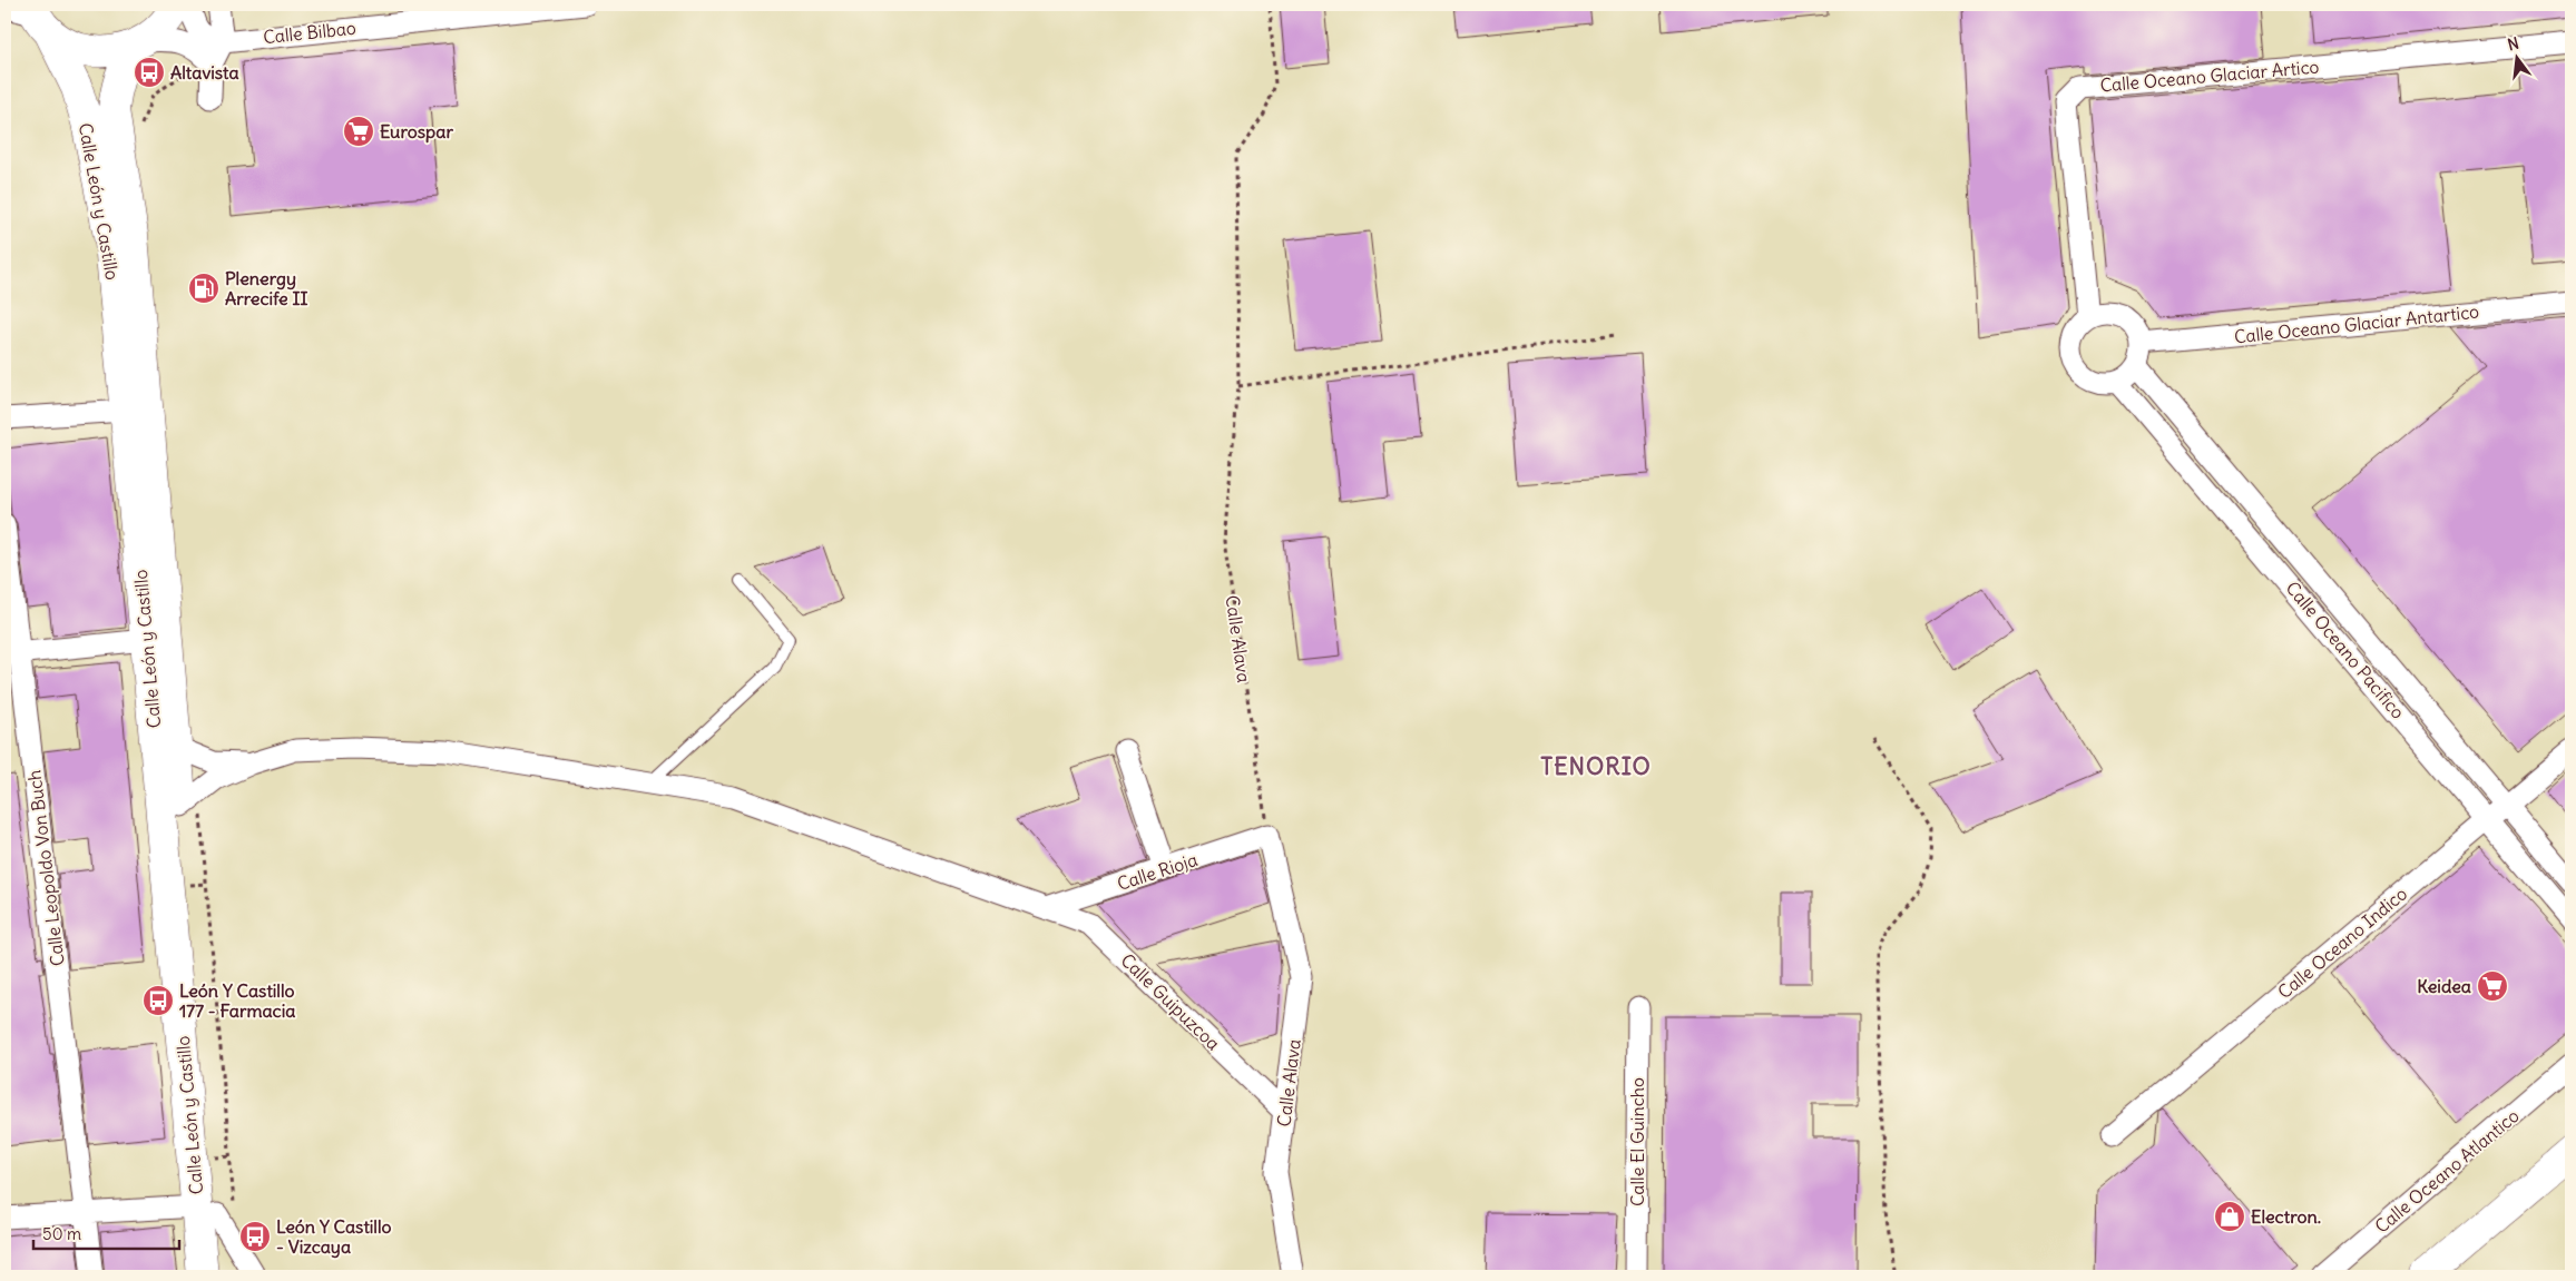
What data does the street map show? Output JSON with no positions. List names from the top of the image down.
{
  "streets": {
    "main road": ["Calle León y Castillo"],
    "street": [
      "Calle Bilbao",
      "Calle Oceano Glaciar Artico",
      "Calle Oceano Glaciar Antartico",
      "Calle Alava",
      "Calle Oceano Pacifico",
      "Calle Leopoldo Von Buch",
      "Calle Rioja",
      "Calle Oceano Indico",
      "Calle Guipuzcoa",
      "Calle El Guincho",
      "Calle Oceano Atlantico"
    ]
  },
  "crossings": [
    ["Calle Oceano Glaciar Artico", "Calle Oceano Glaciar Antartico"],
    ["Calle Oceano Glaciar Artico", "Calle Oceano Pacifico"],
    ["Calle Oceano Glaciar Antartico", "Calle Oceano Pacifico"],
    ["Calle Alava", "Calle Rioja"],
    ["Calle Alava", "Calle Guipuzcoa"],
    ["Calle Oceano Pacifico", "Calle Oceano Indico"],
    ["Calle Rioja", "Calle Guipuzcoa"]
  ],
  "districts": ["TENORIO"],
  "places": {
    "bus stop": ["Altavista", "León Y Castillo 177 - Farmacia", "León Y Castillo - Vizcaya"],
    "supermarket": ["Eurospar", "Keidea"],
    "fuel station": ["Plenergy Arrecife II"],
    "shop": ["Electron."]
  },
  "scale_bar": "50 m",
  "north": "top"
}
